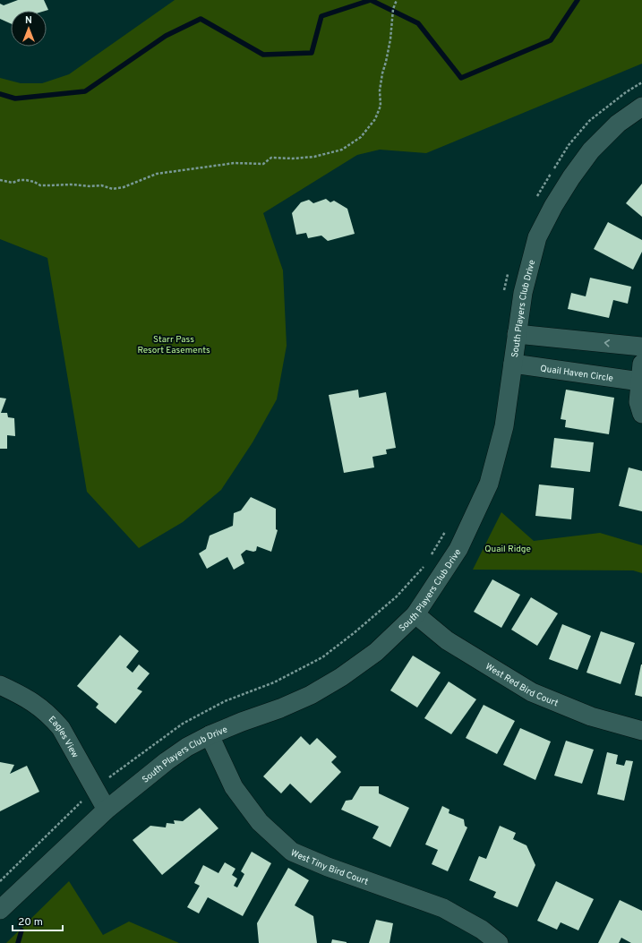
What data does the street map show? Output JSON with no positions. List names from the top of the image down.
{
  "streets": {
    "street": [
      "South Players Club Drive",
      "Quail Haven Circle",
      "West Red Bird Court",
      "Eagles View",
      "West Tiny Bird Court"
    ]
  },
  "crossings": [
    ["South Players Club Drive", "Quail Haven Circle"],
    ["South Players Club Drive", "West Red Bird Court"],
    ["South Players Club Drive", "Eagles View"],
    ["South Players Club Drive", "West Tiny Bird Court"]
  ],
  "parks": ["Starr Pass Resort Easements", "Quail Ridge"],
  "scale_bar": "20 m",
  "north": "top"
}
